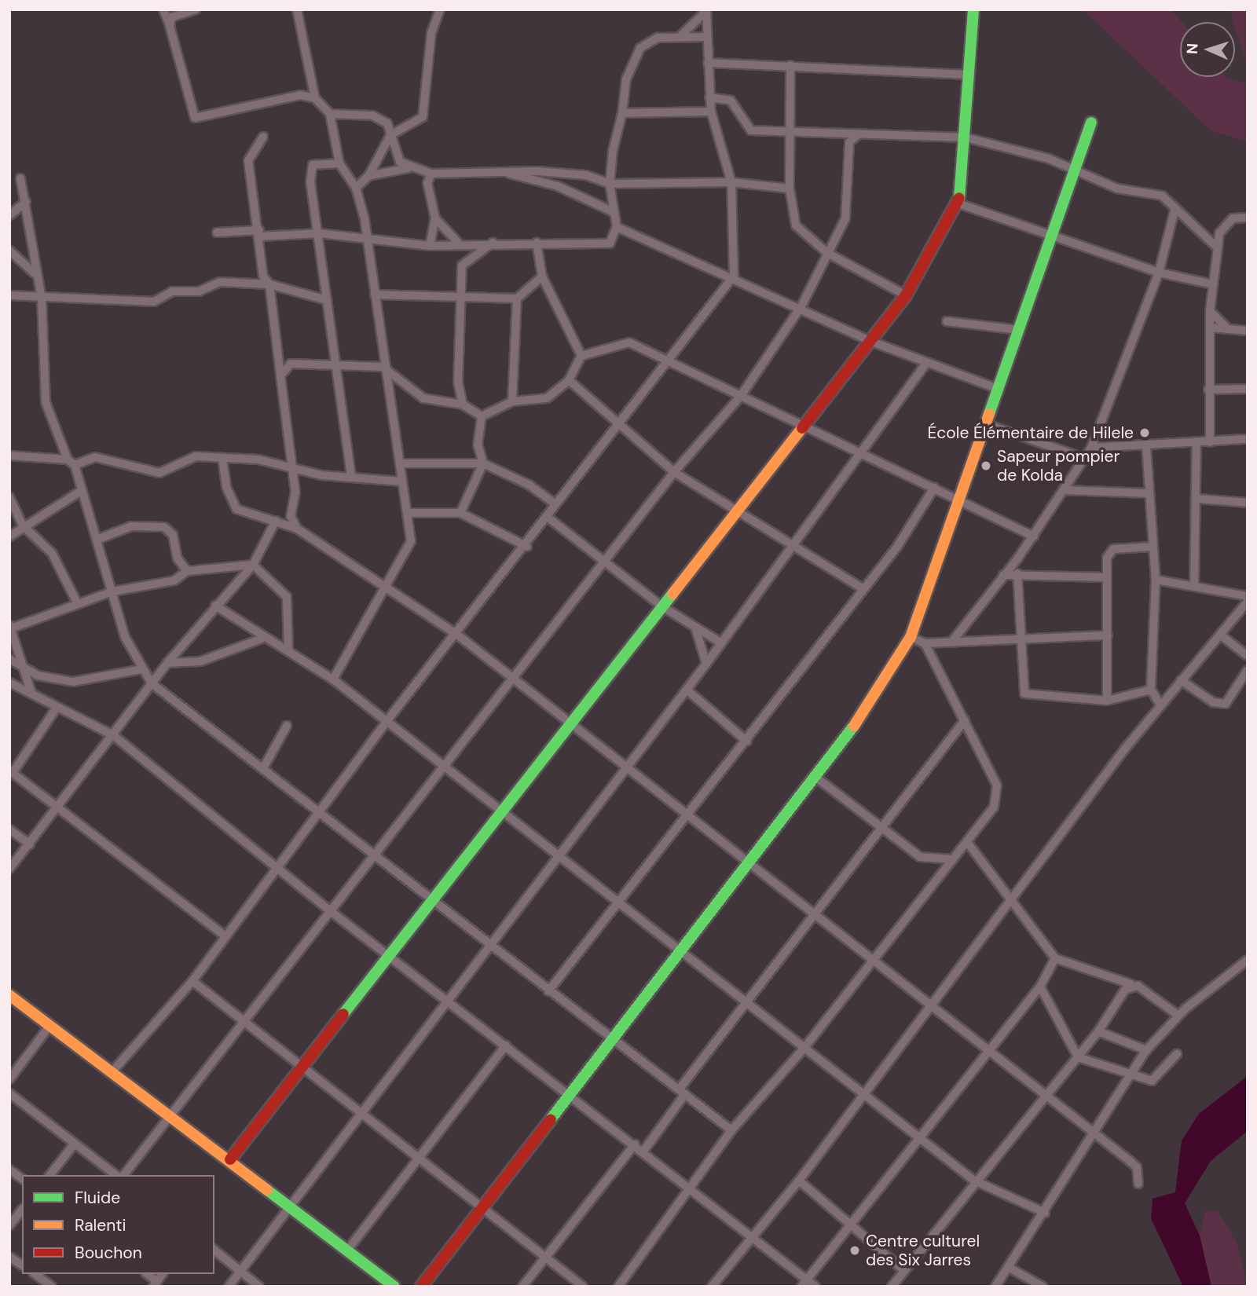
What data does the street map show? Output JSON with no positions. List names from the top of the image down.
{
  "places": ["École Élémentaire de Hilele", "Sapeur pompier de Kolda", "Centre culturel des Six Jarres"],
  "legend": ["Fluide", "Ralenti", "Bouchon"],
  "north": "left"
}
